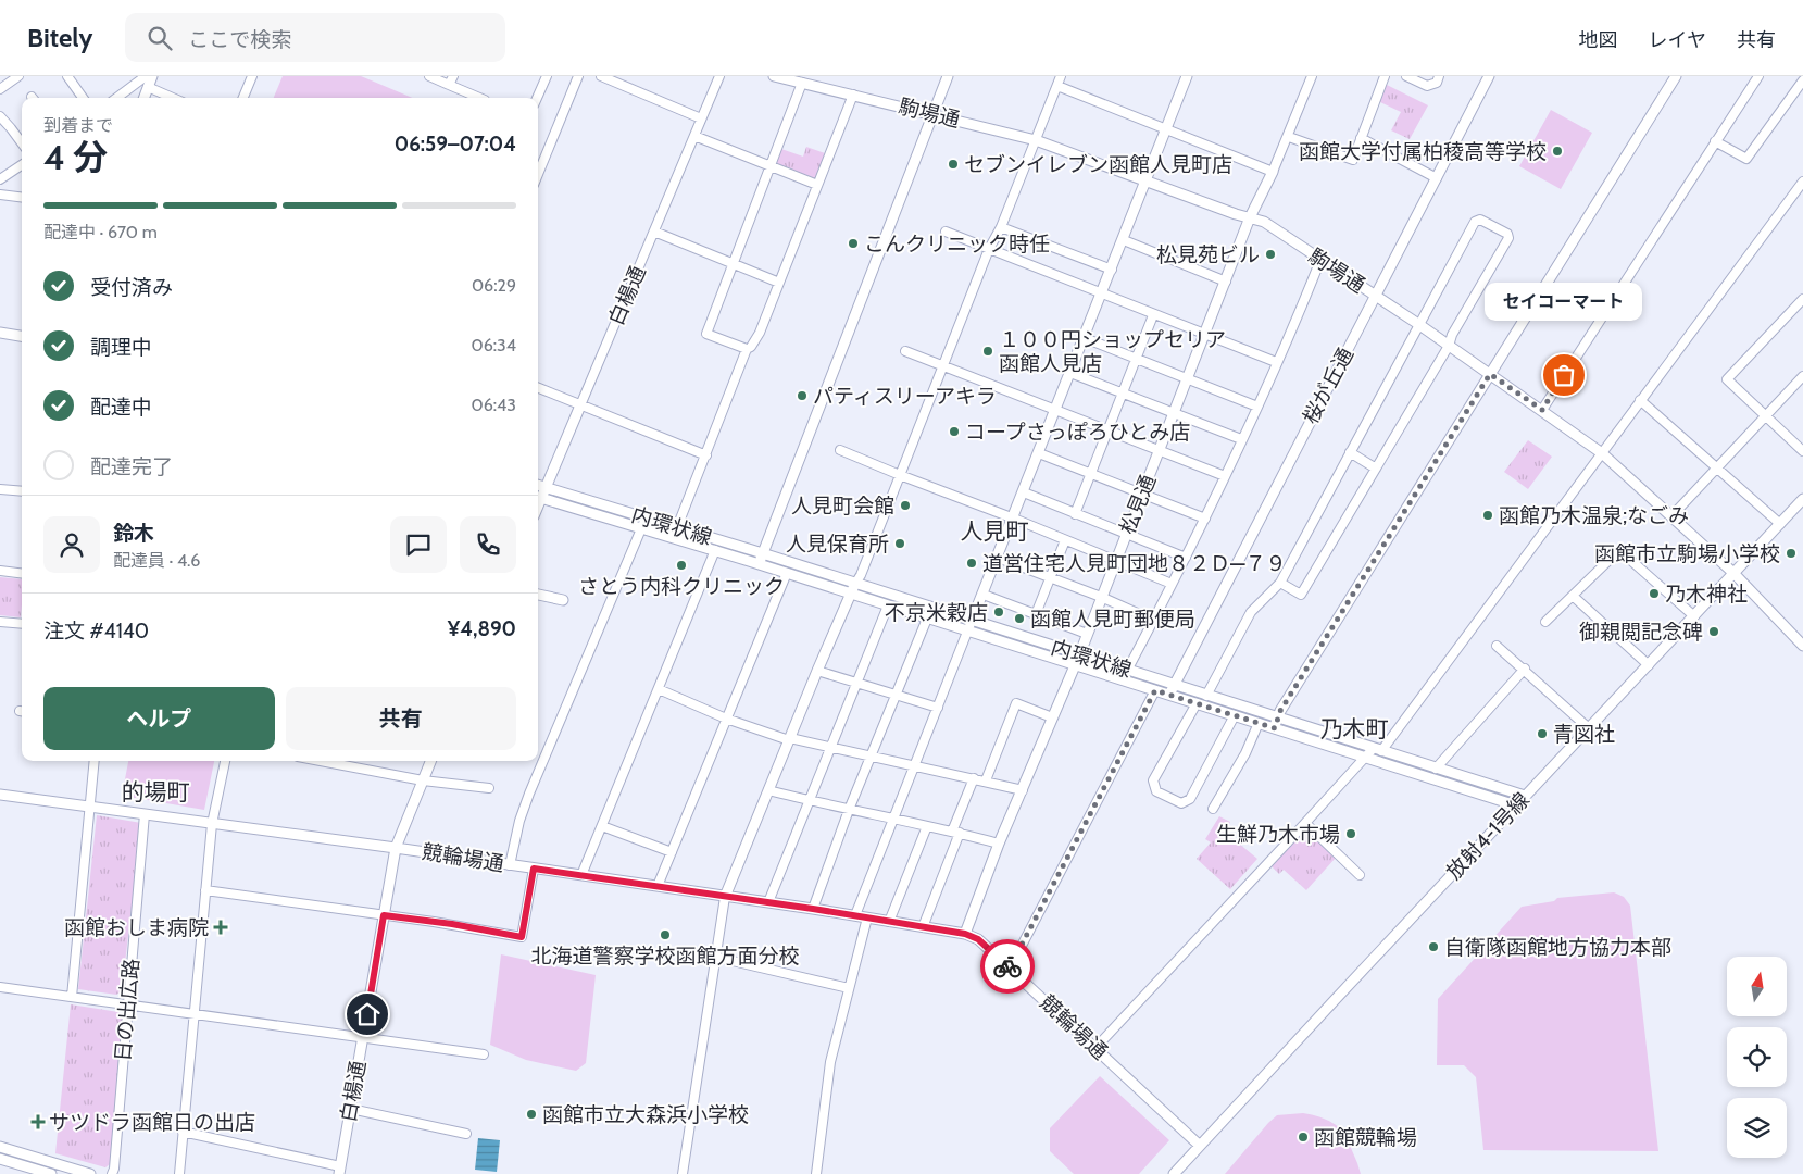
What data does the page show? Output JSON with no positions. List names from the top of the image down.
{
  "streets": {
    "street": [
      "駒場通",
      "白楊通",
      "桜が丘通",
      "松見通",
      "内環状線",
      "放射4-1号線",
      "競輪場通",
      "日の出広路"
    ]
  },
  "crossings": [
    ["駒場通", "桜が丘通"],
    ["駒場通", "松見通"],
    ["駒場通", "放射4-1号線"],
    ["白楊通", "内環状線"],
    ["白楊通", "競輪場通"],
    ["桜が丘通", "内環状線"],
    ["松見通", "内環状線"],
    ["松見通", "競輪場通"],
    ["内環状線", "放射4-1号線"],
    ["放射4-1号線", "競輪場通"],
    ["競輪場通", "日の出広路"]
  ],
  "districts": ["人見町", "乃木町", "的場町"],
  "places": {
    "other": [
      "函館大学付属柏稜高等学校",
      "セブンイレブン函館人見町店",
      "こんクリニック時任",
      "松見苑ビル",
      "１００円ショップセリア 函館人見店",
      "セイコーマート",
      "パティスリーアキラ",
      "コープさっぽろひとみ店",
      "人見町会館",
      "函館乃木温泉;なごみ",
      "人見保育所",
      "函館市立駒場小学校",
      "道営住宅人見町団地８２Ｄ―７９",
      "さとう内科クリニック",
      "乃木神社",
      "不京米穀店",
      "函館人見町郵便局",
      "御親閲記念碑",
      "青図社",
      "生鮮乃木市場",
      "北海道警察学校函館方面分校",
      "自衛隊函館地方協力本部",
      "函館市立大森浜小学校",
      "函館競輪場"
    ],
    "health": ["函館おしま病院", "サツドラ函館日の出店"]
  },
  "north": "top",
  "page": {
    "header": "Bitely",
    "search": "ここで検索",
    "nav": ["地図", "レイヤ", "共有"],
    "heading": ["4 分", "到着まで", "06:59–07:04"],
    "panel": [
      "鈴木",
      "配達員 · 4.6",
      "注文 #4140",
      "¥4,890"
    ],
    "bar": "配達中 · 670 m",
    "list": [
      ["受付済み", "06:29"],
      ["調理中", "06:34"],
      ["配達中", "06:43"],
      "配達完了"
    ],
    "bubble": "セイコーマート",
    "buttons": ["ヘルプ", "共有"]
  }
}
